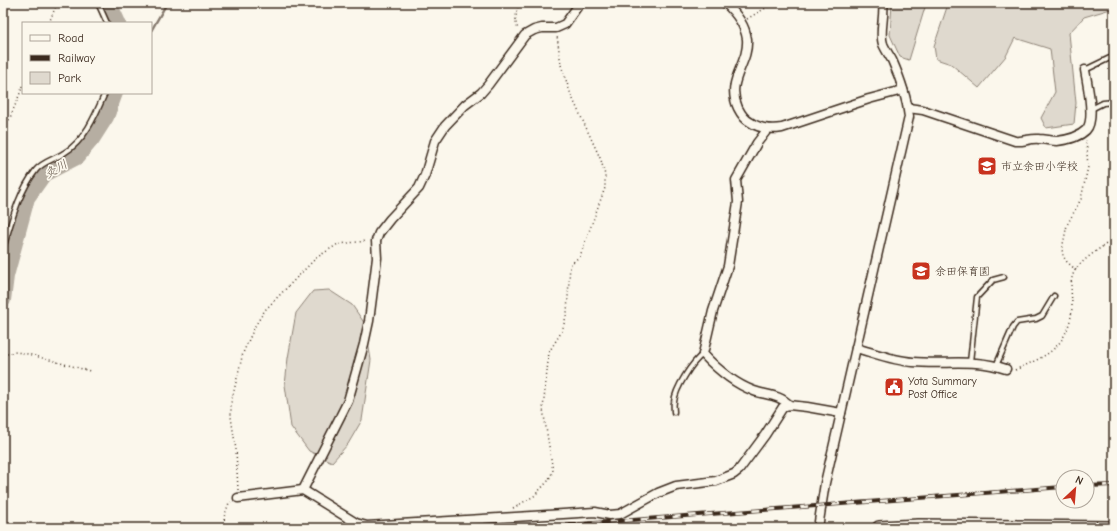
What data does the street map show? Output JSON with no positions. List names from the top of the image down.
{
  "water": ["灸川"],
  "places": {
    "school or university": ["市立余田小学校", "余田保育園"],
    "public building": ["Yota Summary Post Office"]
  },
  "legend": ["Road", "Railway", "Park"],
  "north": "top right"
}
